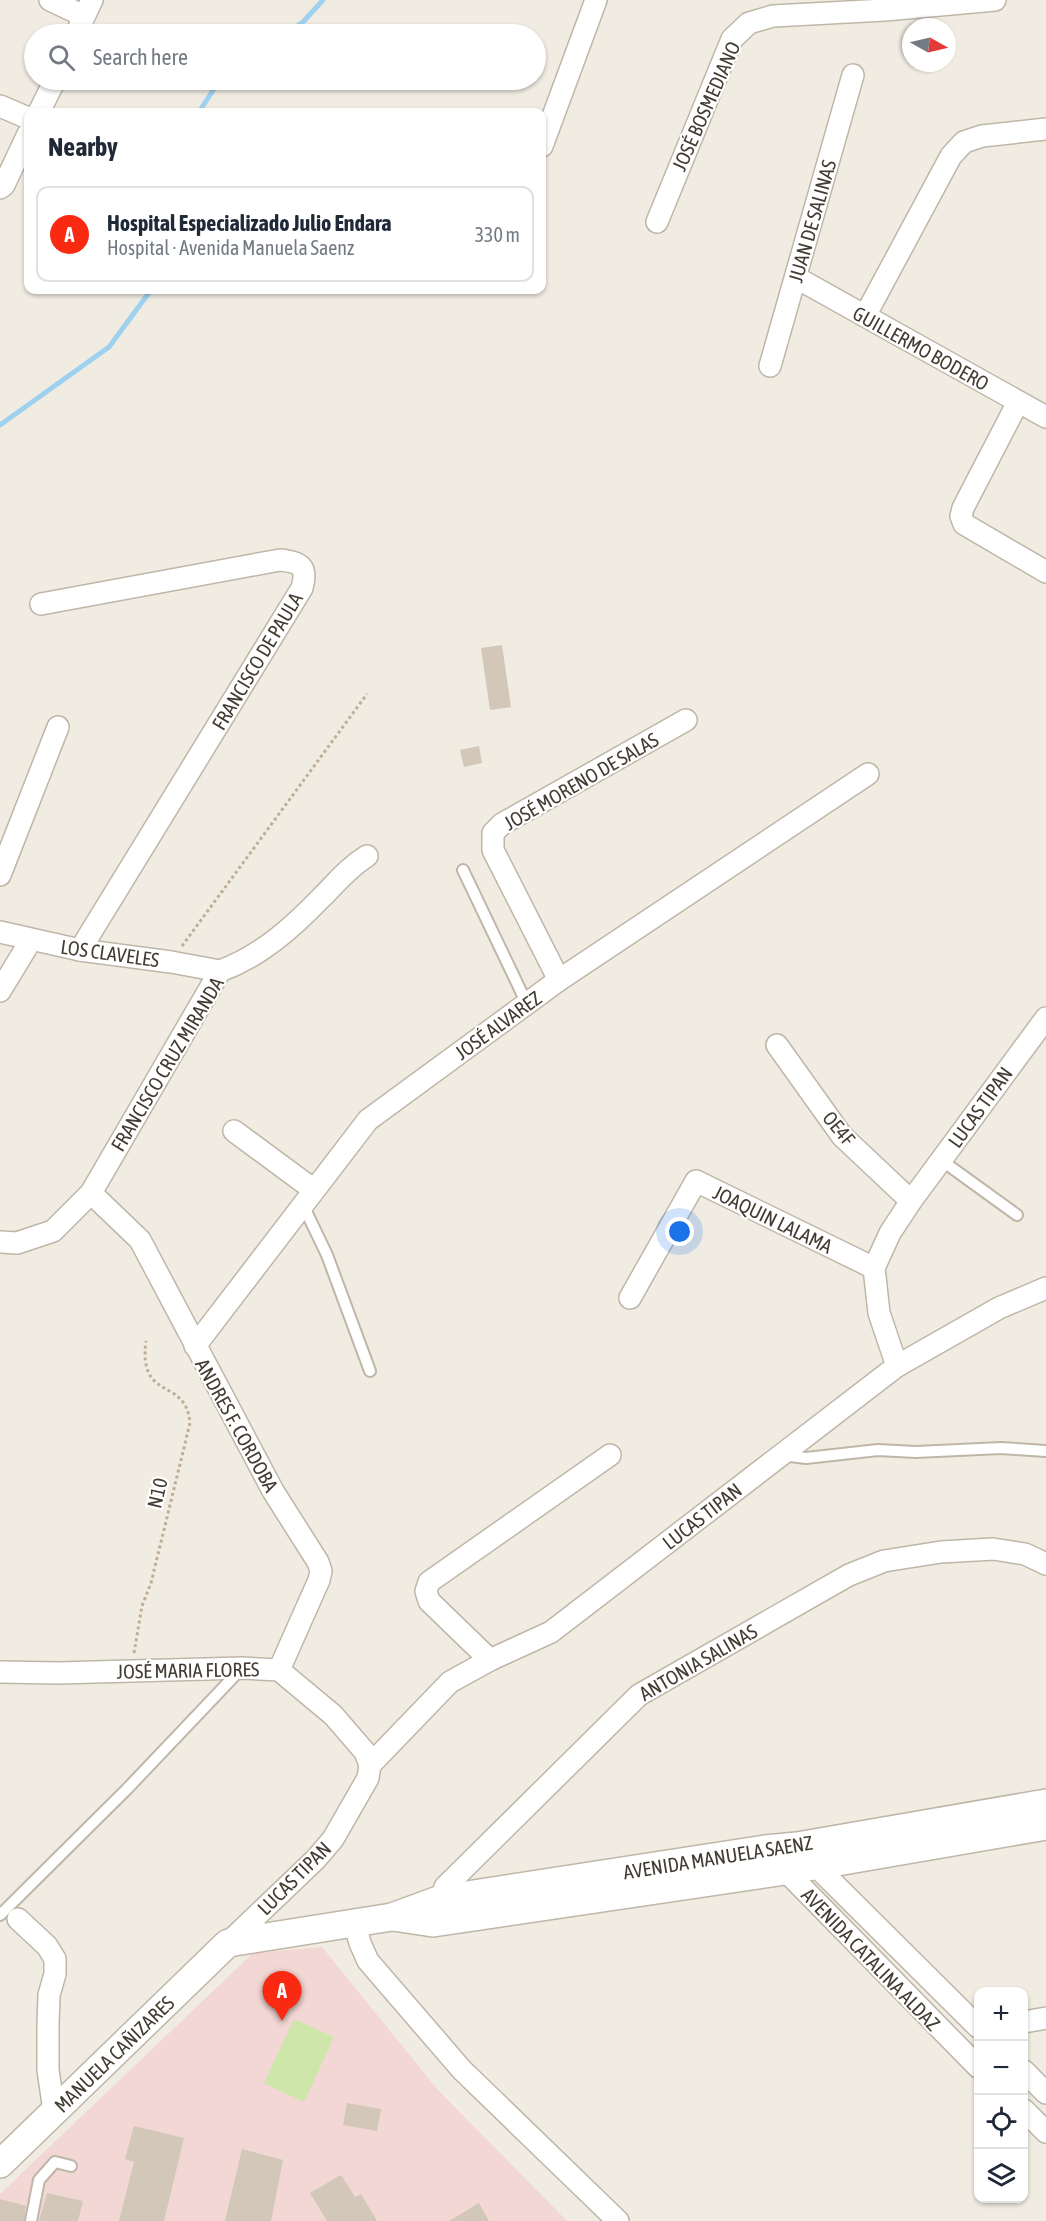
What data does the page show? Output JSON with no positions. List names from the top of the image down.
{
  "streets": {
    "street": [
      "JOSÉ BOSMEDIANO",
      "JUAN DE SALINAS",
      "GUILLERMO BODERO",
      "FRANCISCO DE PAULA",
      "JOSÉ MORENO DE SALAS",
      "LOS CLAVELES",
      "JOSÉ ALVAREZ",
      "FRANCISCO CRUZ MIRANDA",
      "LUCAS TIPAN",
      "OE4F",
      "JOAQUIN LALAMA",
      "ANDRES F. CORDOBA",
      "ANTONIA SALINAS",
      "JOSÉ MARIA FLORES",
      "AVENIDA MANUELA SAENZ",
      "AVENIDA CATALINA ALDAZ",
      "MANUELA CAÑIZARES"
    ],
    "path": ["N10"]
  },
  "crossings": [
    ["JUAN DE SALINAS", "GUILLERMO BODERO"],
    ["FRANCISCO DE PAULA", "LOS CLAVELES"],
    ["JOSÉ MORENO DE SALAS", "JOSÉ ALVAREZ"],
    ["LOS CLAVELES", "FRANCISCO CRUZ MIRANDA"],
    ["JOSÉ ALVAREZ", "ANDRES F. CORDOBA"],
    ["FRANCISCO CRUZ MIRANDA", "ANDRES F. CORDOBA"],
    ["LUCAS TIPAN", "OE4F"],
    ["LUCAS TIPAN", "JOAQUIN LALAMA"],
    ["LUCAS TIPAN", "JOSÉ MARIA FLORES"],
    ["LUCAS TIPAN", "AVENIDA MANUELA SAENZ"],
    ["LUCAS TIPAN", "MANUELA CAÑIZARES"],
    ["ANDRES F. CORDOBA", "JOSÉ MARIA FLORES"],
    ["N10", "JOSÉ MARIA FLORES"],
    ["ANTONIA SALINAS", "AVENIDA MANUELA SAENZ"],
    ["AVENIDA MANUELA SAENZ", "AVENIDA CATALINA ALDAZ"],
    ["AVENIDA MANUELA SAENZ", "MANUELA CAÑIZARES"]
  ],
  "north": "right",
  "page": {
    "search": "Search here",
    "heading": "Nearby",
    "list": [
      {
        "mark": "A",
        "name": "Hospital Especializado Julio Endara",
        "note": "Hospital · Avenida Manuela Saenz",
        "value": "330 m"
      }
    ],
    "pins": "A",
    "map_buttons": ["+", "−"]
  }
}
